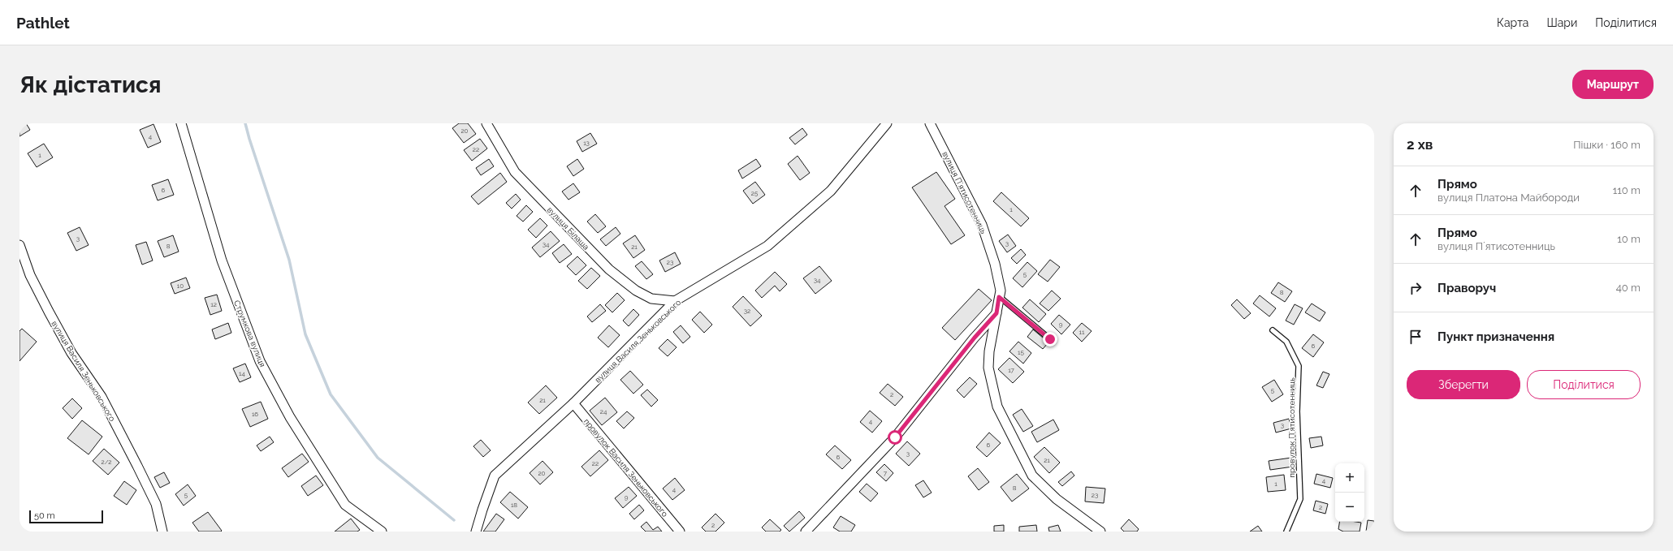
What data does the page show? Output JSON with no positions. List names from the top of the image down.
{
  "streets": {
    "street": [
      "вулиця Пʼятисотенниць",
      "вулиця Білаша",
      "Струмкова вулиця",
      "вулиця Василя Зеньковського",
      "провулок Василя Зеньковського"
    ],
    "lane": ["провулок Пʼятисотенниць"]
  },
  "crossings": [
    ["вулиця Білаша", "вулиця Василя Зеньковського"],
    ["вулиця Василя Зеньковського", "провулок Василя Зеньковського"]
  ],
  "house_numbers": [
    "20",
    "4",
    "13",
    "22",
    "1",
    "6",
    "25",
    "1",
    "3",
    "3",
    "34",
    "8",
    "21",
    "23",
    "5",
    "34",
    "10",
    "8",
    "12",
    "32",
    "9",
    "11",
    "6",
    "15",
    "17",
    "14",
    "5",
    "2",
    "21",
    "24",
    "16",
    "4",
    "3",
    "6",
    "3",
    "6",
    "21",
    "2/2",
    "22",
    "20",
    "7",
    "4",
    "1",
    "8",
    "4",
    "5",
    "23",
    "9",
    "18",
    "2",
    "2"
  ],
  "scale_bar": "50 m",
  "page": {
    "header": "Pathlet",
    "nav": ["Карта", "Шари", "Поділитися"],
    "buttons": [
      "Маршрут",
      ["Зберегти", "Поділитися"]
    ],
    "title": "Як дістатися",
    "heading": ["2 хв", "Пішки · 160 m"],
    "list": [
      ["Прямо", "вулиця Платона Майбороди", "110 m"],
      ["Прямо", "вулиця Пʼятисотенниць", "10 m"],
      ["Праворуч", "40 m"],
      "Пункт призначення"
    ],
    "map_buttons": ["+", "−"],
    "scale": "50 m"
  }
}
